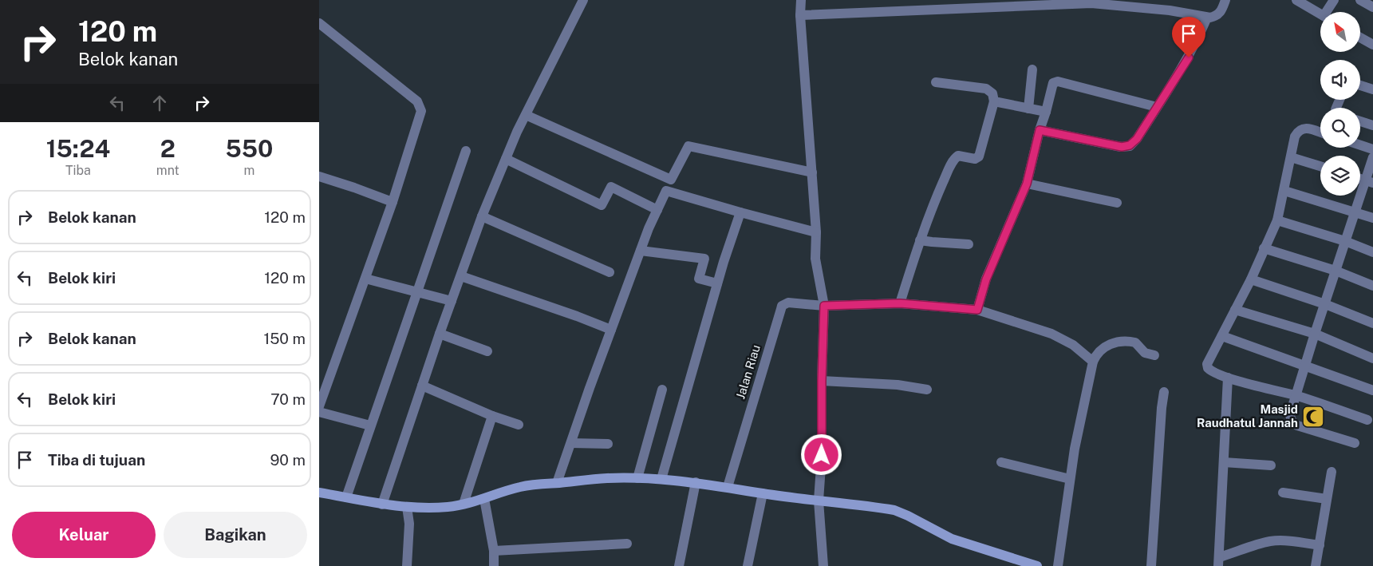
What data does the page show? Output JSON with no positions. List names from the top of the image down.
{
  "streets": {
    "street": ["Jalan Riau"]
  },
  "places": {
    "mosque": ["Masjid Raudhatul Jannah"]
  },
  "north": "top left",
  "page": {
    "turn": ["120 m", "Belok kanan"],
    "eta": [
      "15:24",
      "Tiba",
      "2",
      "mnt",
      "550",
      "m"
    ],
    "list": [
      {
        "name": "Belok kanan",
        "value": "120 m"
      },
      {
        "name": "Belok kiri",
        "value": "120 m"
      },
      {
        "name": "Belok kanan",
        "value": "150 m"
      },
      {
        "name": "Belok kiri",
        "value": "70 m"
      },
      {
        "name": "Tiba di tujuan",
        "value": "90 m"
      }
    ],
    "buttons": ["Keluar", "Bagikan"]
  }
}
